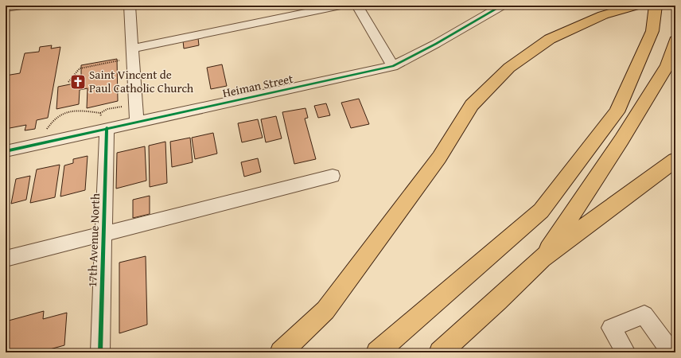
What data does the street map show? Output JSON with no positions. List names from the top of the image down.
{
  "streets": {
    "street": ["Heiman Street", "17th Avenue North"]
  },
  "crossings": [
    ["Heiman Street", "17th Avenue North"]
  ],
  "places": {
    "church": ["Saint Vincent de Paul Catholic Church"]
  }
}
